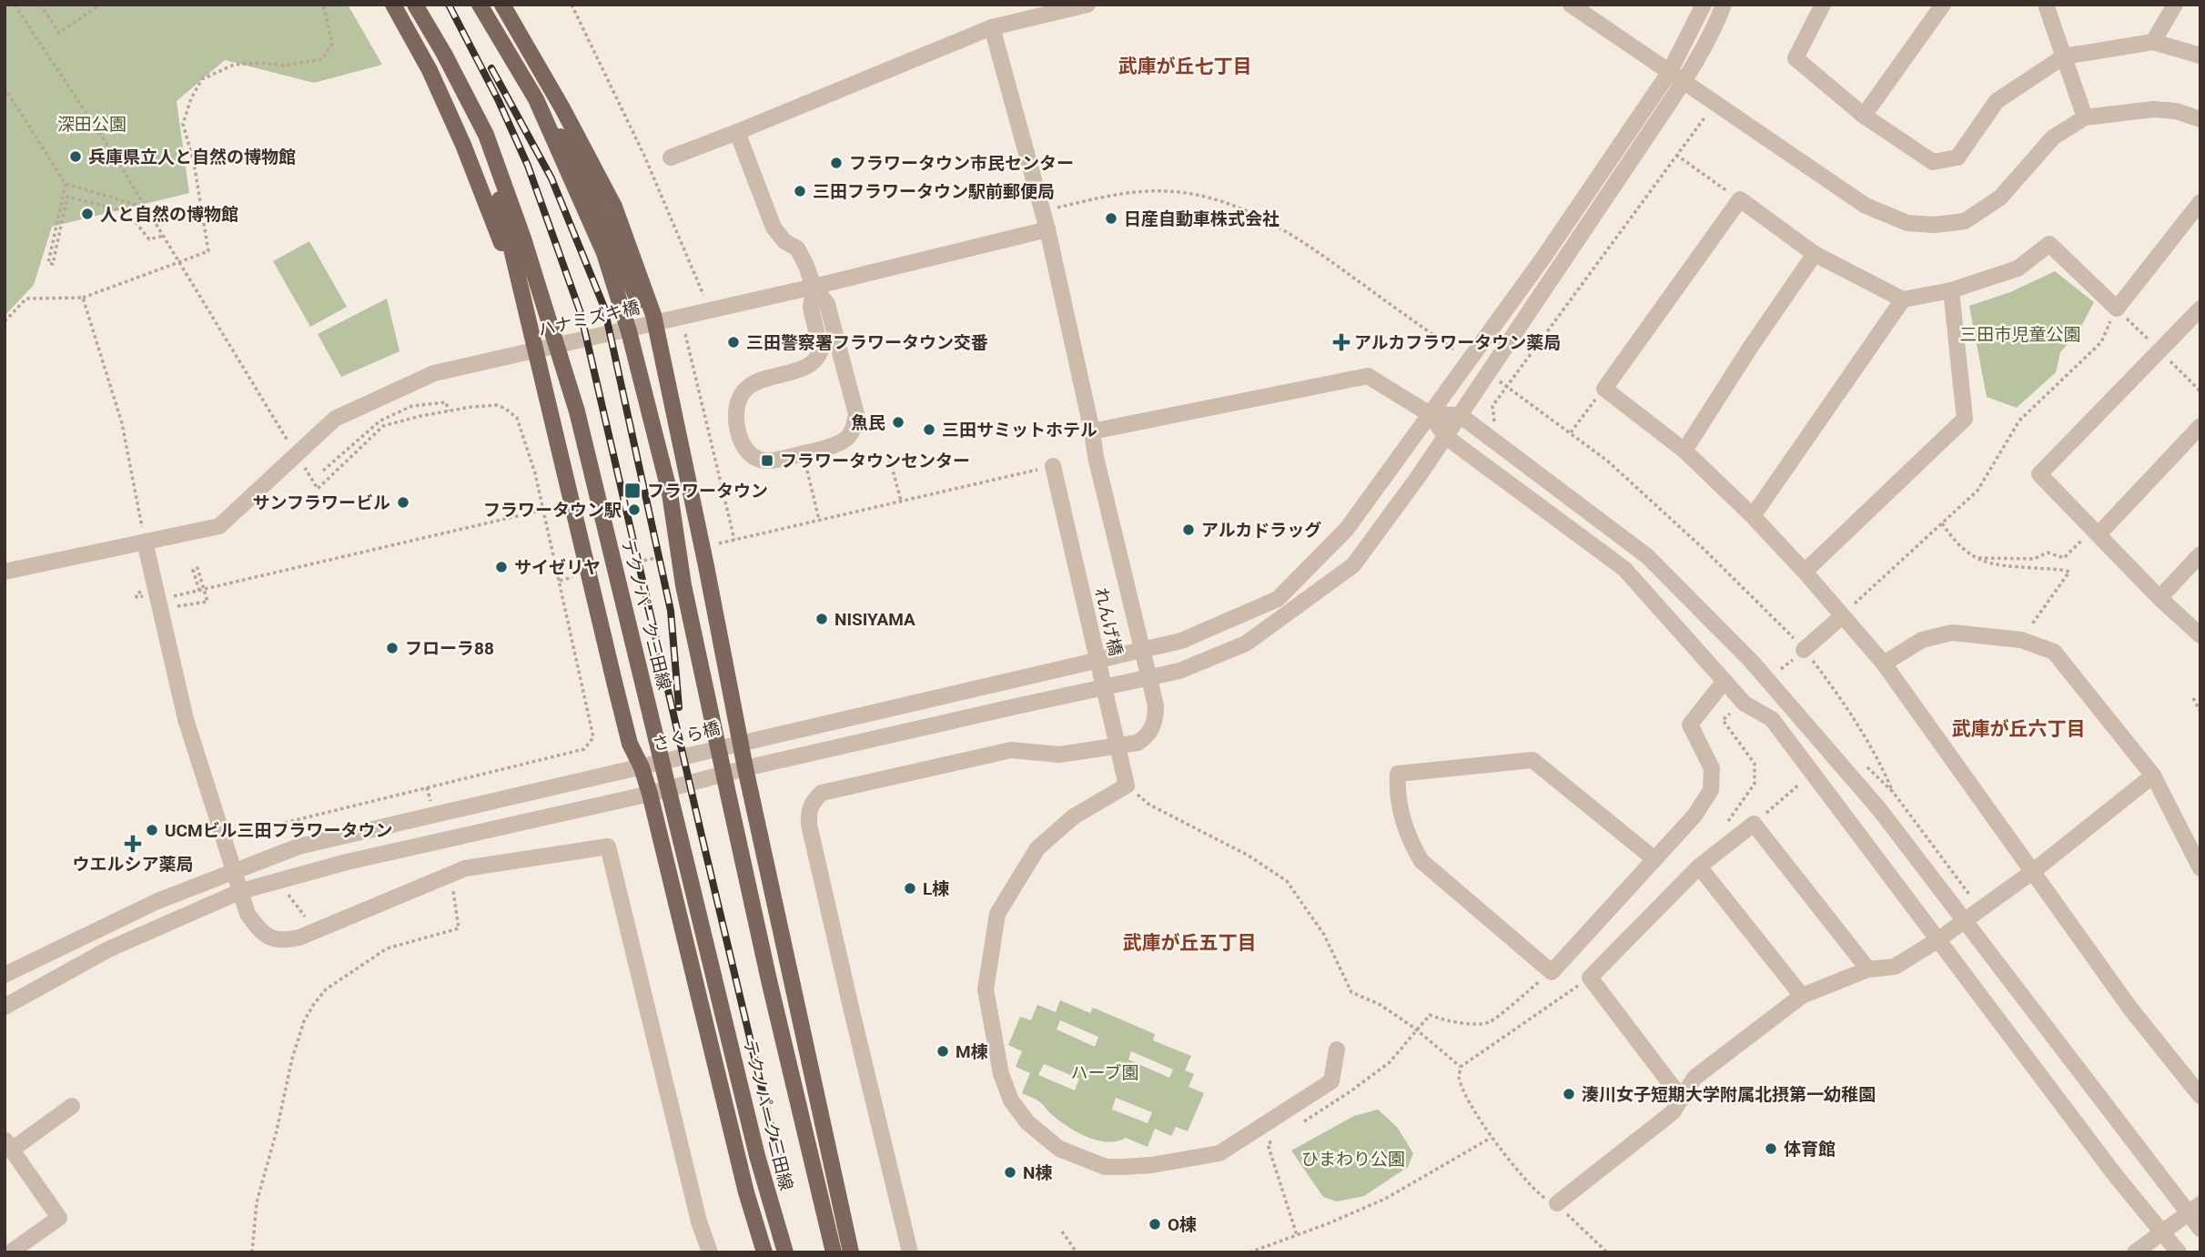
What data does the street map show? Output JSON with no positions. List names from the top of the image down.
{
  "streets": {
    "main road": ["テクノパーク三田線"],
    "street": ["ハナミズキ橋", "れんげ橋", "さくら橋"]
  },
  "districts": ["武庫が丘七丁目", "武庫が丘六丁目", "武庫が丘五丁目"],
  "parks": [
    "深田公園",
    "三田市児童公園",
    "ハーブ園",
    "ひまわり公園"
  ],
  "places": {
    "other": [
      "兵庫県立人と自然の博物館",
      "フラワータウン市民センター",
      "三田フラワータウン駅前郵便局",
      "人と自然の博物館",
      "日産自動車株式会社",
      "三田警察署フラワータウン交番",
      "魚民",
      "三田サミットホテル",
      "サンフラワービル",
      "フラワータウン駅",
      "アルカドラッグ",
      "サイゼリヤ",
      "NISIYAMA",
      "フローラ88",
      "UCMビル三田フラワータウン",
      "L棟",
      "M棟",
      "湊川女子短期大学附属北摂第一幼稚園",
      "体育館",
      "N棟",
      "O棟"
    ],
    "health": ["アルカフラワータウン薬局", "ウエルシア薬局"],
    "transit": ["フラワータウンセンター", "フラワータウン"]
  }
}
